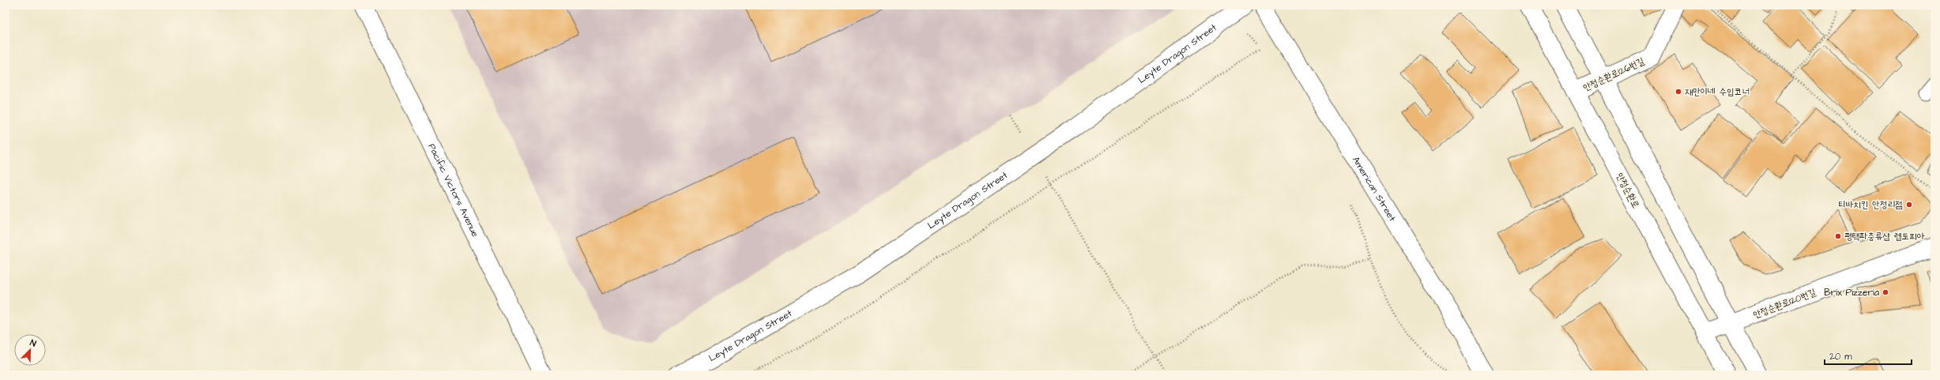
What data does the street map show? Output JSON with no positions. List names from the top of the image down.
{
  "streets": {
    "street": [
      "Leyte Dragon Street",
      "안정순환로126번길",
      "American Street",
      "Pacific Victors Avenue",
      "안정순환로",
      "안정순환로120번길"
    ]
  },
  "crossings": [
    ["안정순환로126번길", "안정순환로"],
    ["안정순환로", "안정순환로120번길"]
  ],
  "places": [
    "재만이네 수입코너",
    "티바치킨 안정리점",
    "평택파충류샵 렙토피아",
    "Brix Pizzeria"
  ],
  "scale_bar": "20 m",
  "north": "top right"
}
